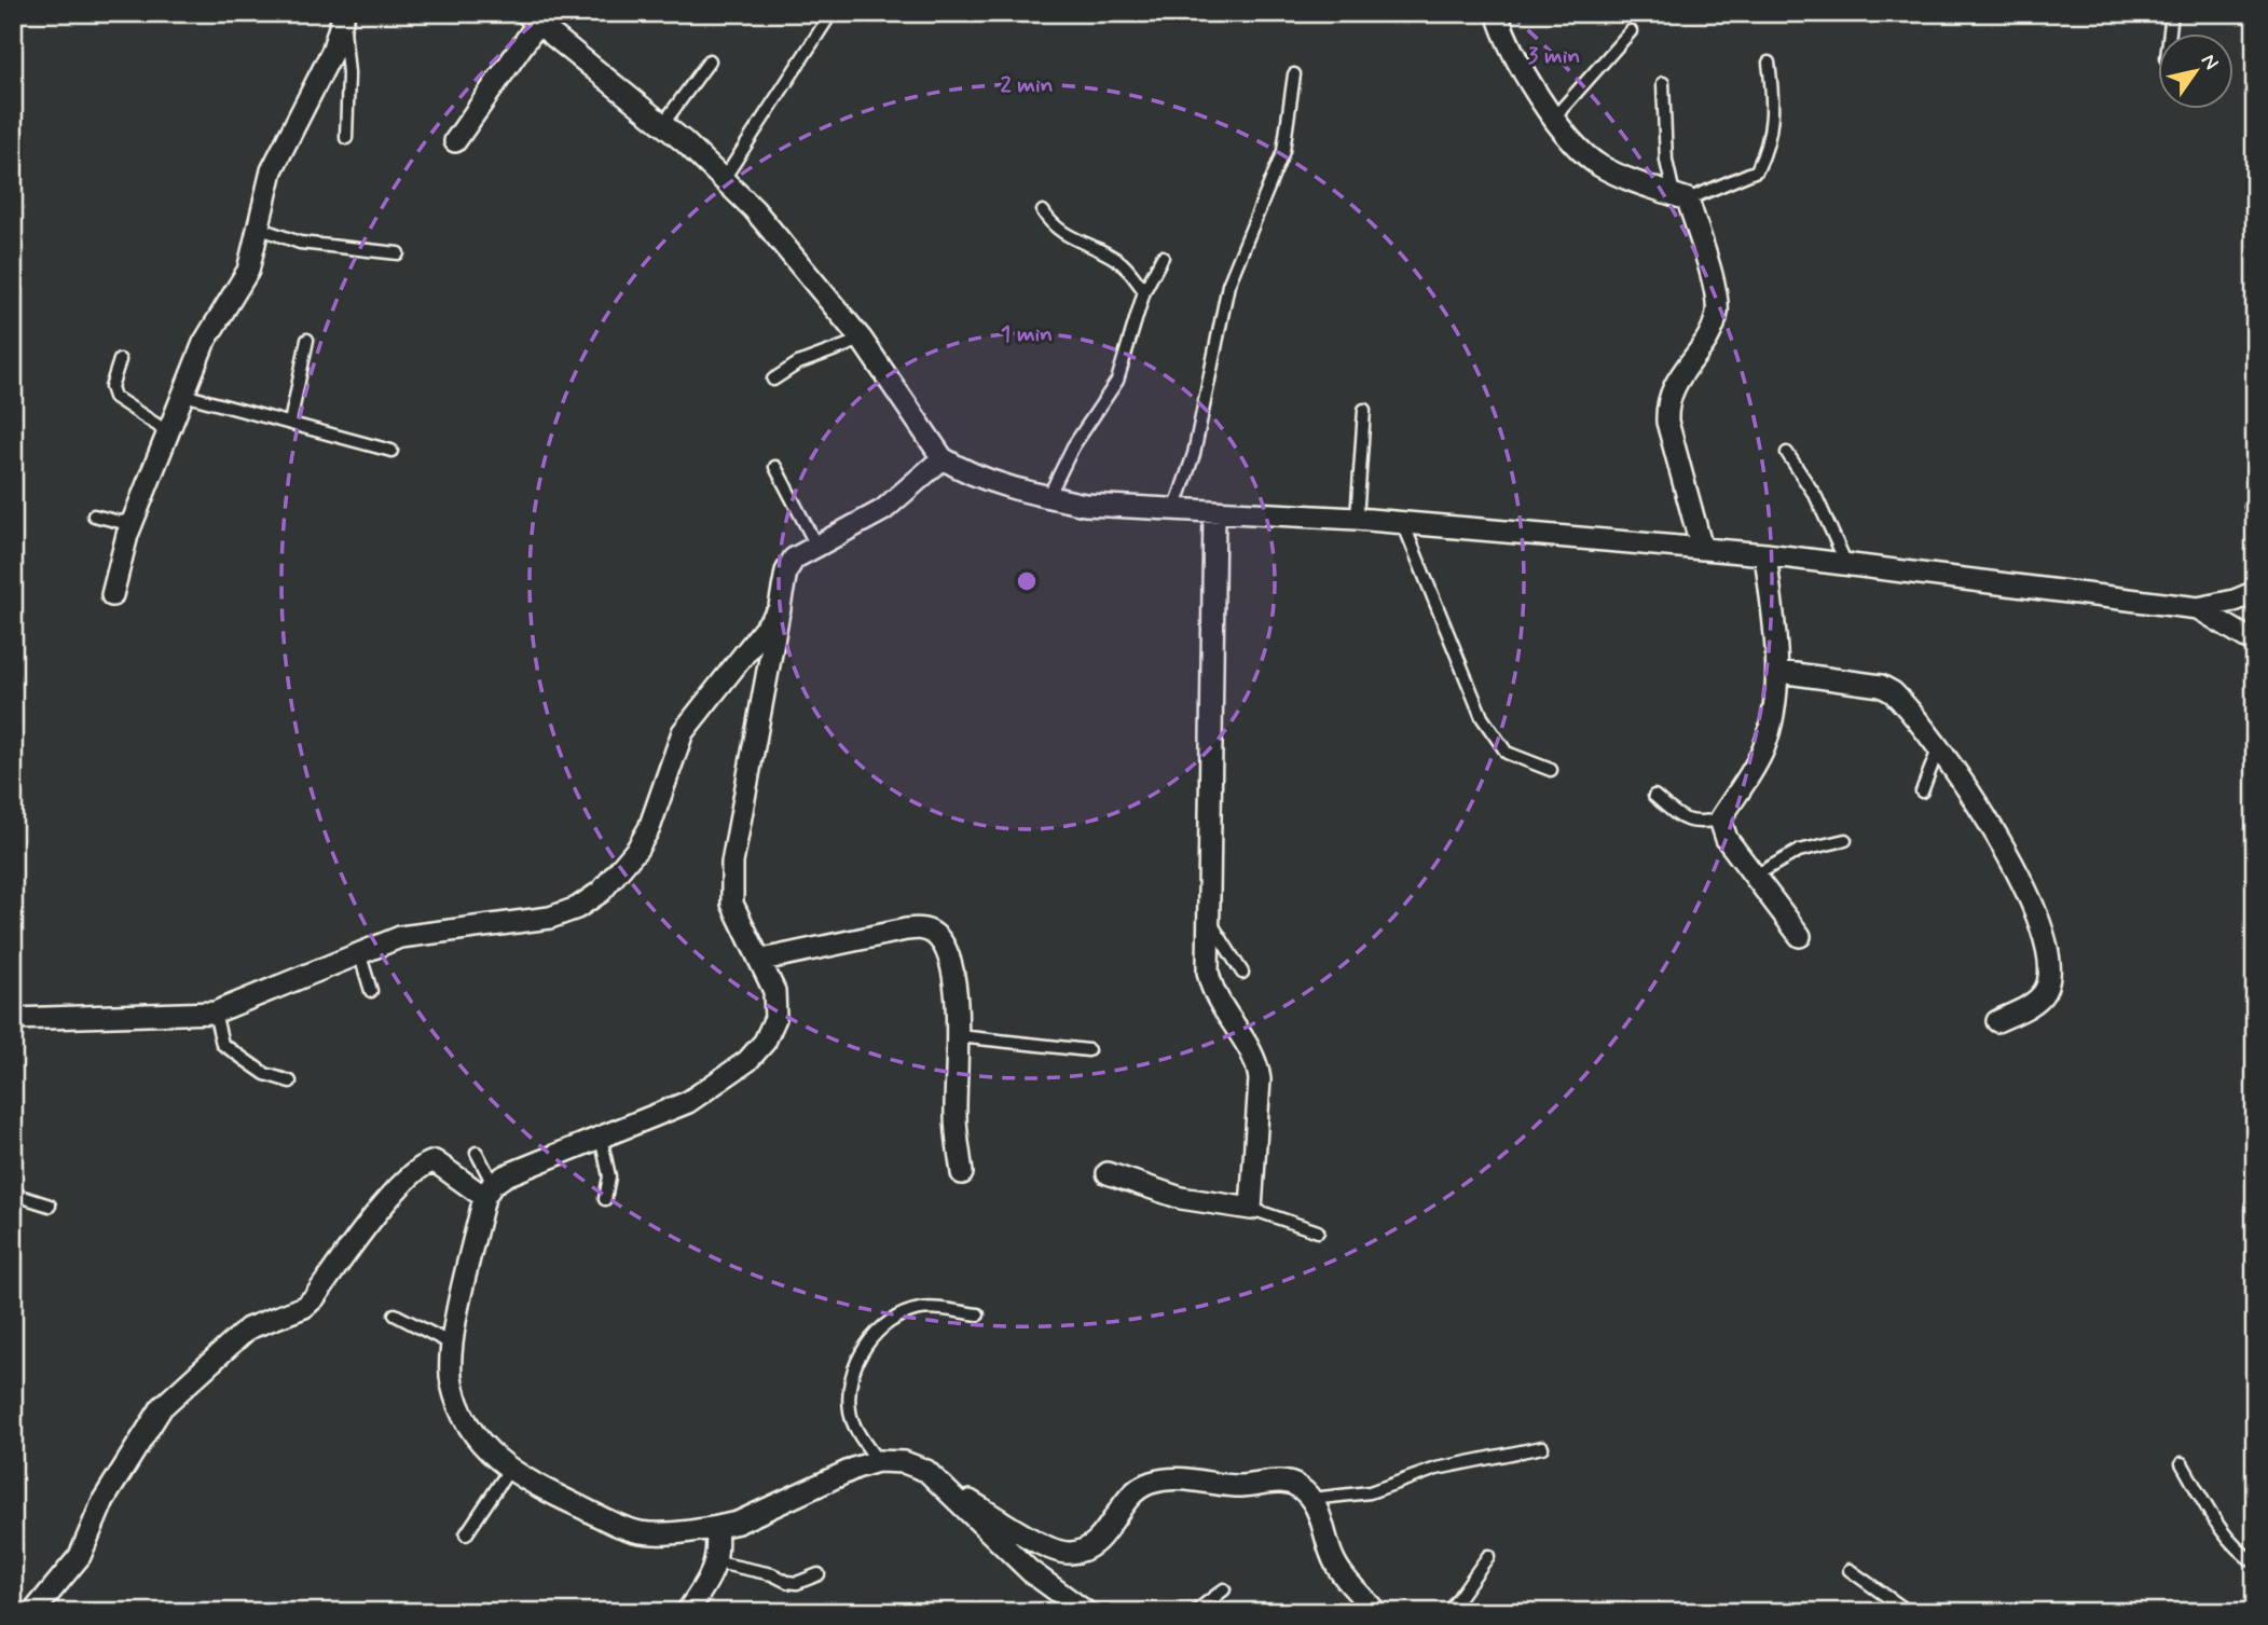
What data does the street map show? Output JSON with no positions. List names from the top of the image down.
{
  "north": "top right",
  "rings": ["3 min", "2 min", "1 min"]
}
